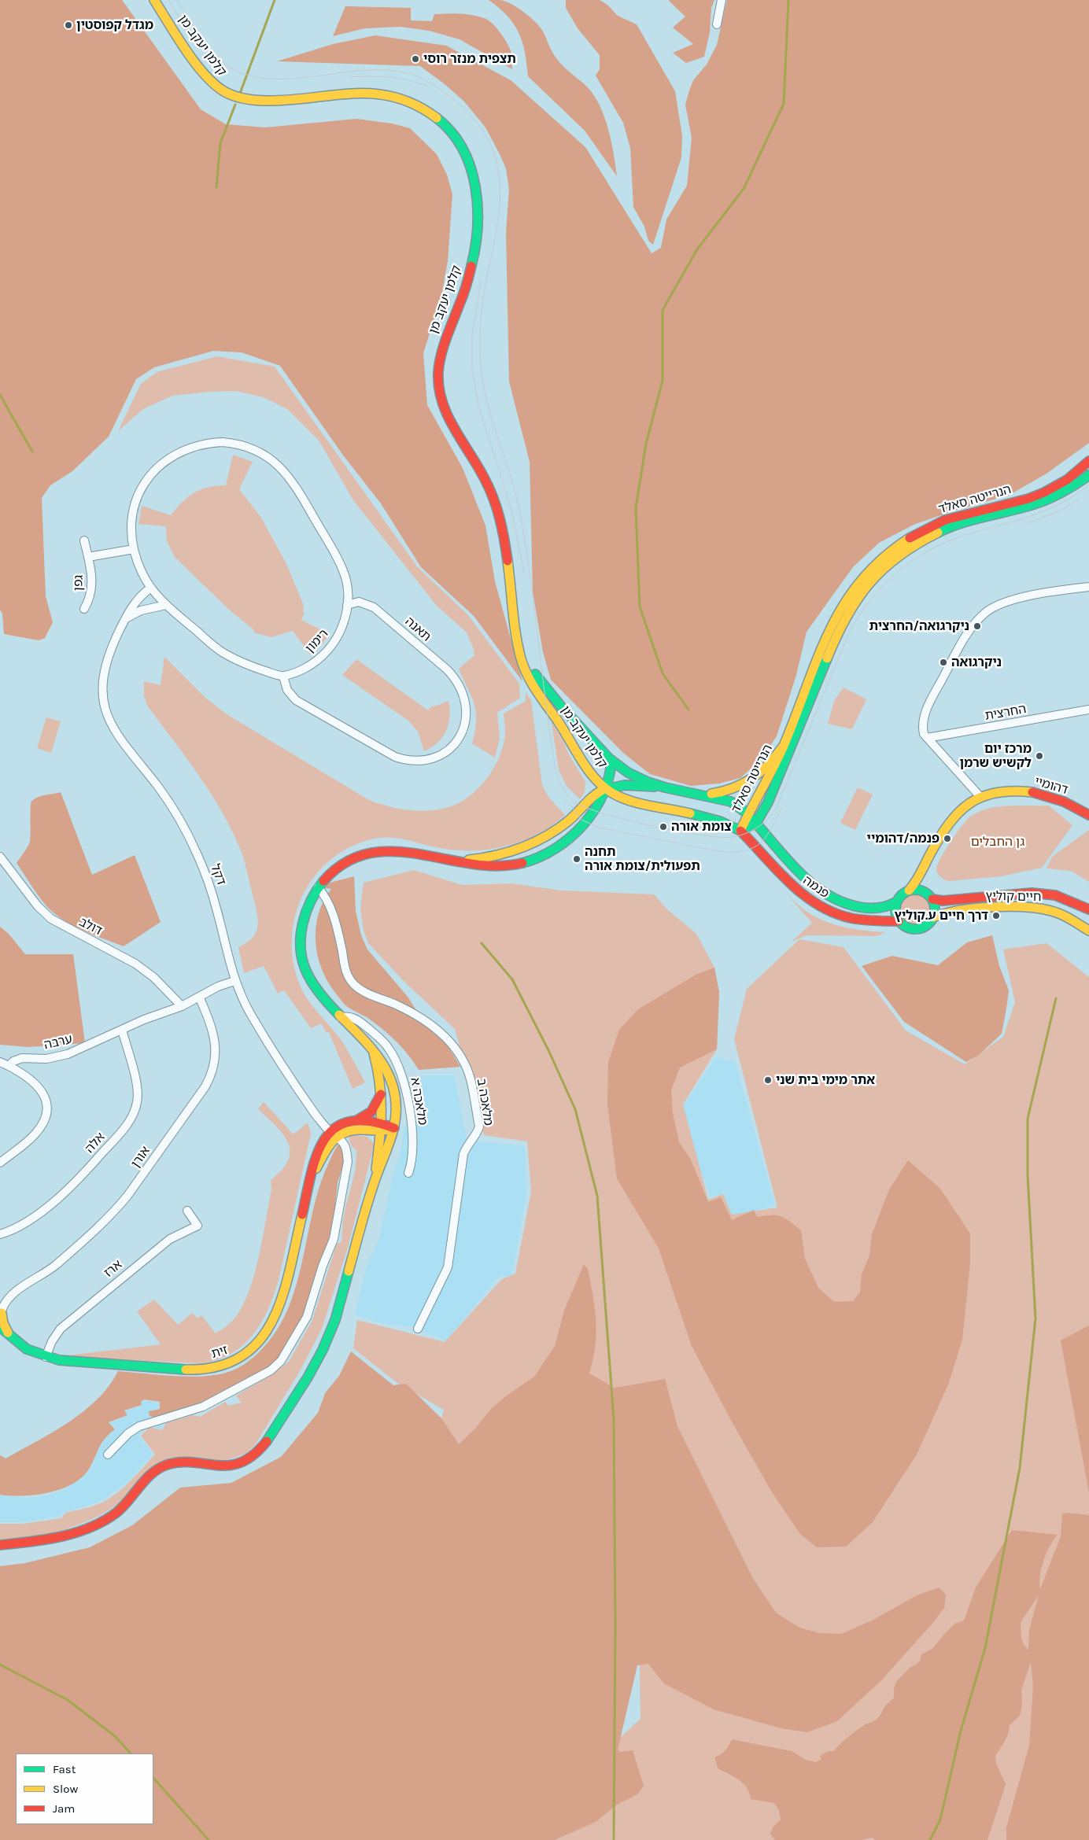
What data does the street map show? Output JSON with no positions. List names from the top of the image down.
{
  "streets": {
    "main road": [
      "קלמן יעקב מן",
      "הנרייטה סאלד",
      "דהומיי",
      "פנמה",
      "חיים קוליץ",
      "זית"
    ],
    "street": [
      "גפן",
      "תאנה",
      "רימון",
      "החרצית",
      "דקל",
      "דולב",
      "ערבה",
      "מלאכה א",
      "מלאכה ב",
      "אלה",
      "אורן",
      "ארז"
    ]
  },
  "crossings": [
    ["קלמן יעקב מן", "הנרייטה סאלד"],
    ["קלמן יעקב מן", "פנמה"],
    ["הנרייטה סאלד", "פנמה"],
    ["תאנה", "רימון"],
    ["דקל", "ערבה"],
    ["דקל", "זית"],
    ["פנמה", "חיים קוליץ"],
    ["דולב", "ערבה"],
    ["ערבה", "אלה"],
    ["ערבה", "אורן"],
    ["אורן", "זית"],
    ["ארז", "זית"]
  ],
  "parks": ["גן החבלים"],
  "places": [
    "מגדל קפוסטין",
    "תצפית מנזר רוסי",
    "ניקרגואה/החרצית",
    "ניקרגואה",
    "מרכז יום לקשיש שרמן",
    "צומת אורה",
    "פנמה/דהומיי",
    "תחנה תפעולית/צומת אורה",
    "דרך חיים ע.קוליץ",
    "אתר מימי בית שני"
  ],
  "legend": ["Fast", "Slow", "Jam"]
}
